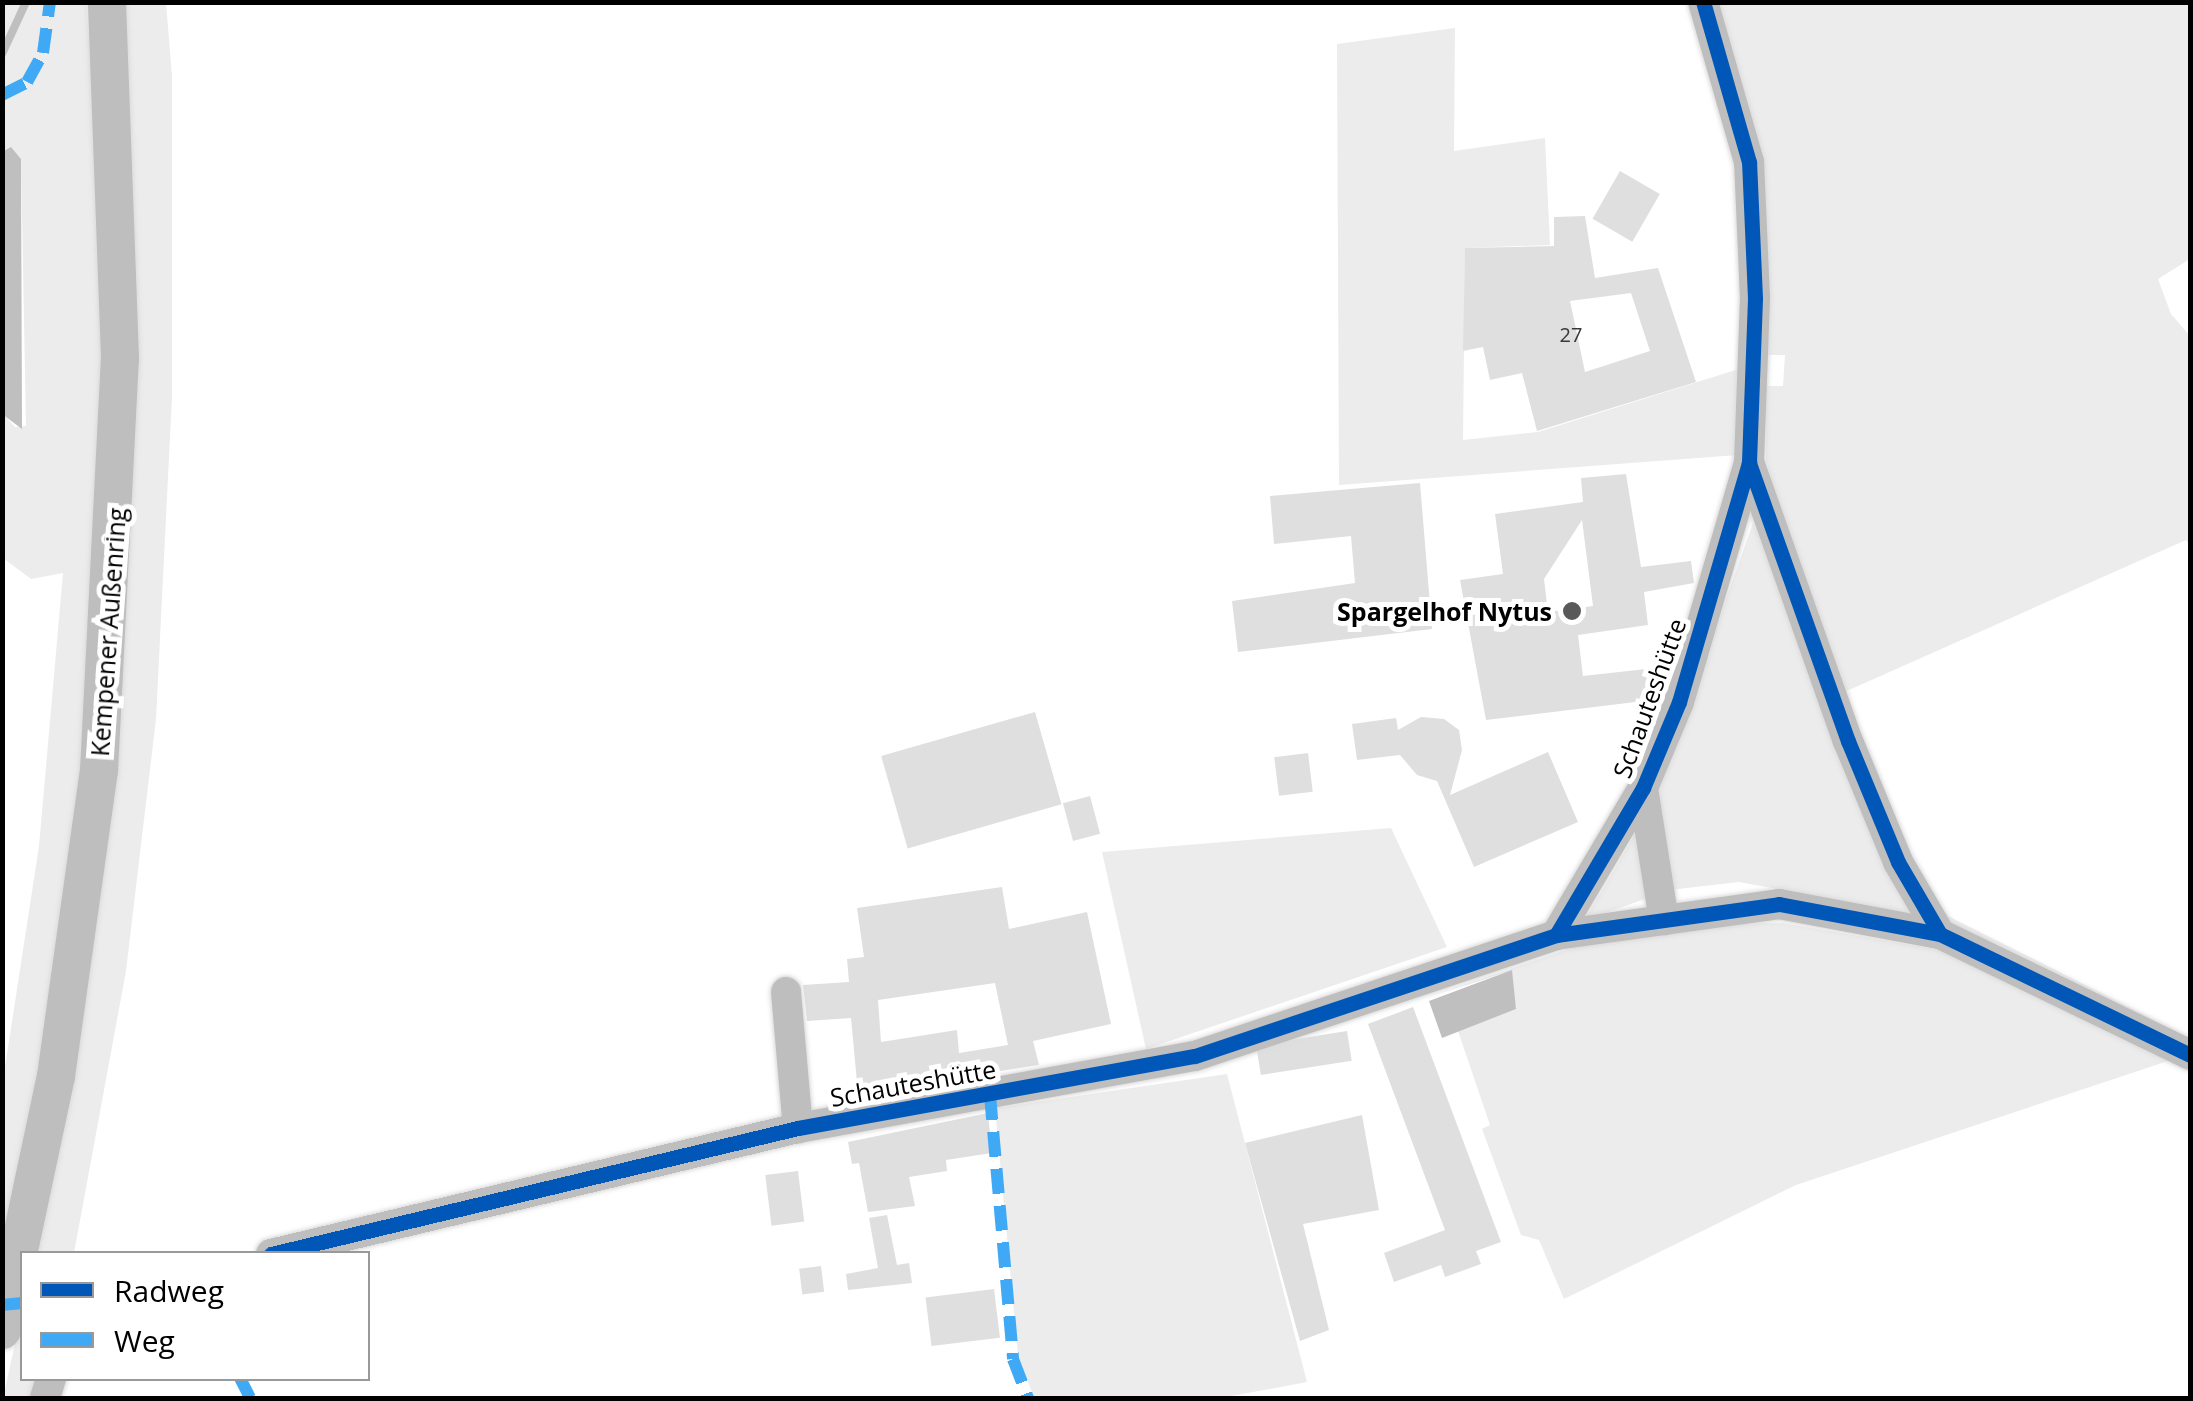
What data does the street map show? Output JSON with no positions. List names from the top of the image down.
{
  "streets": {
    "main road": ["Kempener Außenring"],
    "street": ["Schauteshütte"]
  },
  "places": ["Spargelhof Nytus"],
  "house_numbers": ["27"],
  "legend": ["Radweg", "Weg"]
}
